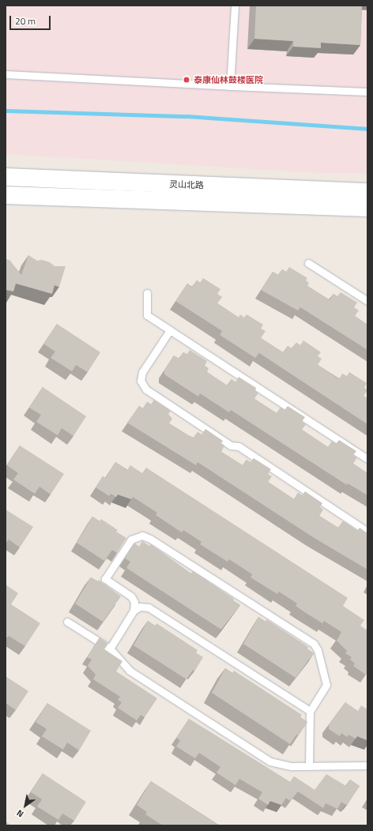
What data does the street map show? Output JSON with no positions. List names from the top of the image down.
{
  "streets": {
    "main road": ["灵山北路"]
  },
  "places": ["泰康仙林鼓楼医院"],
  "scale_bar": "20 m",
  "north": "bottom left"
}
